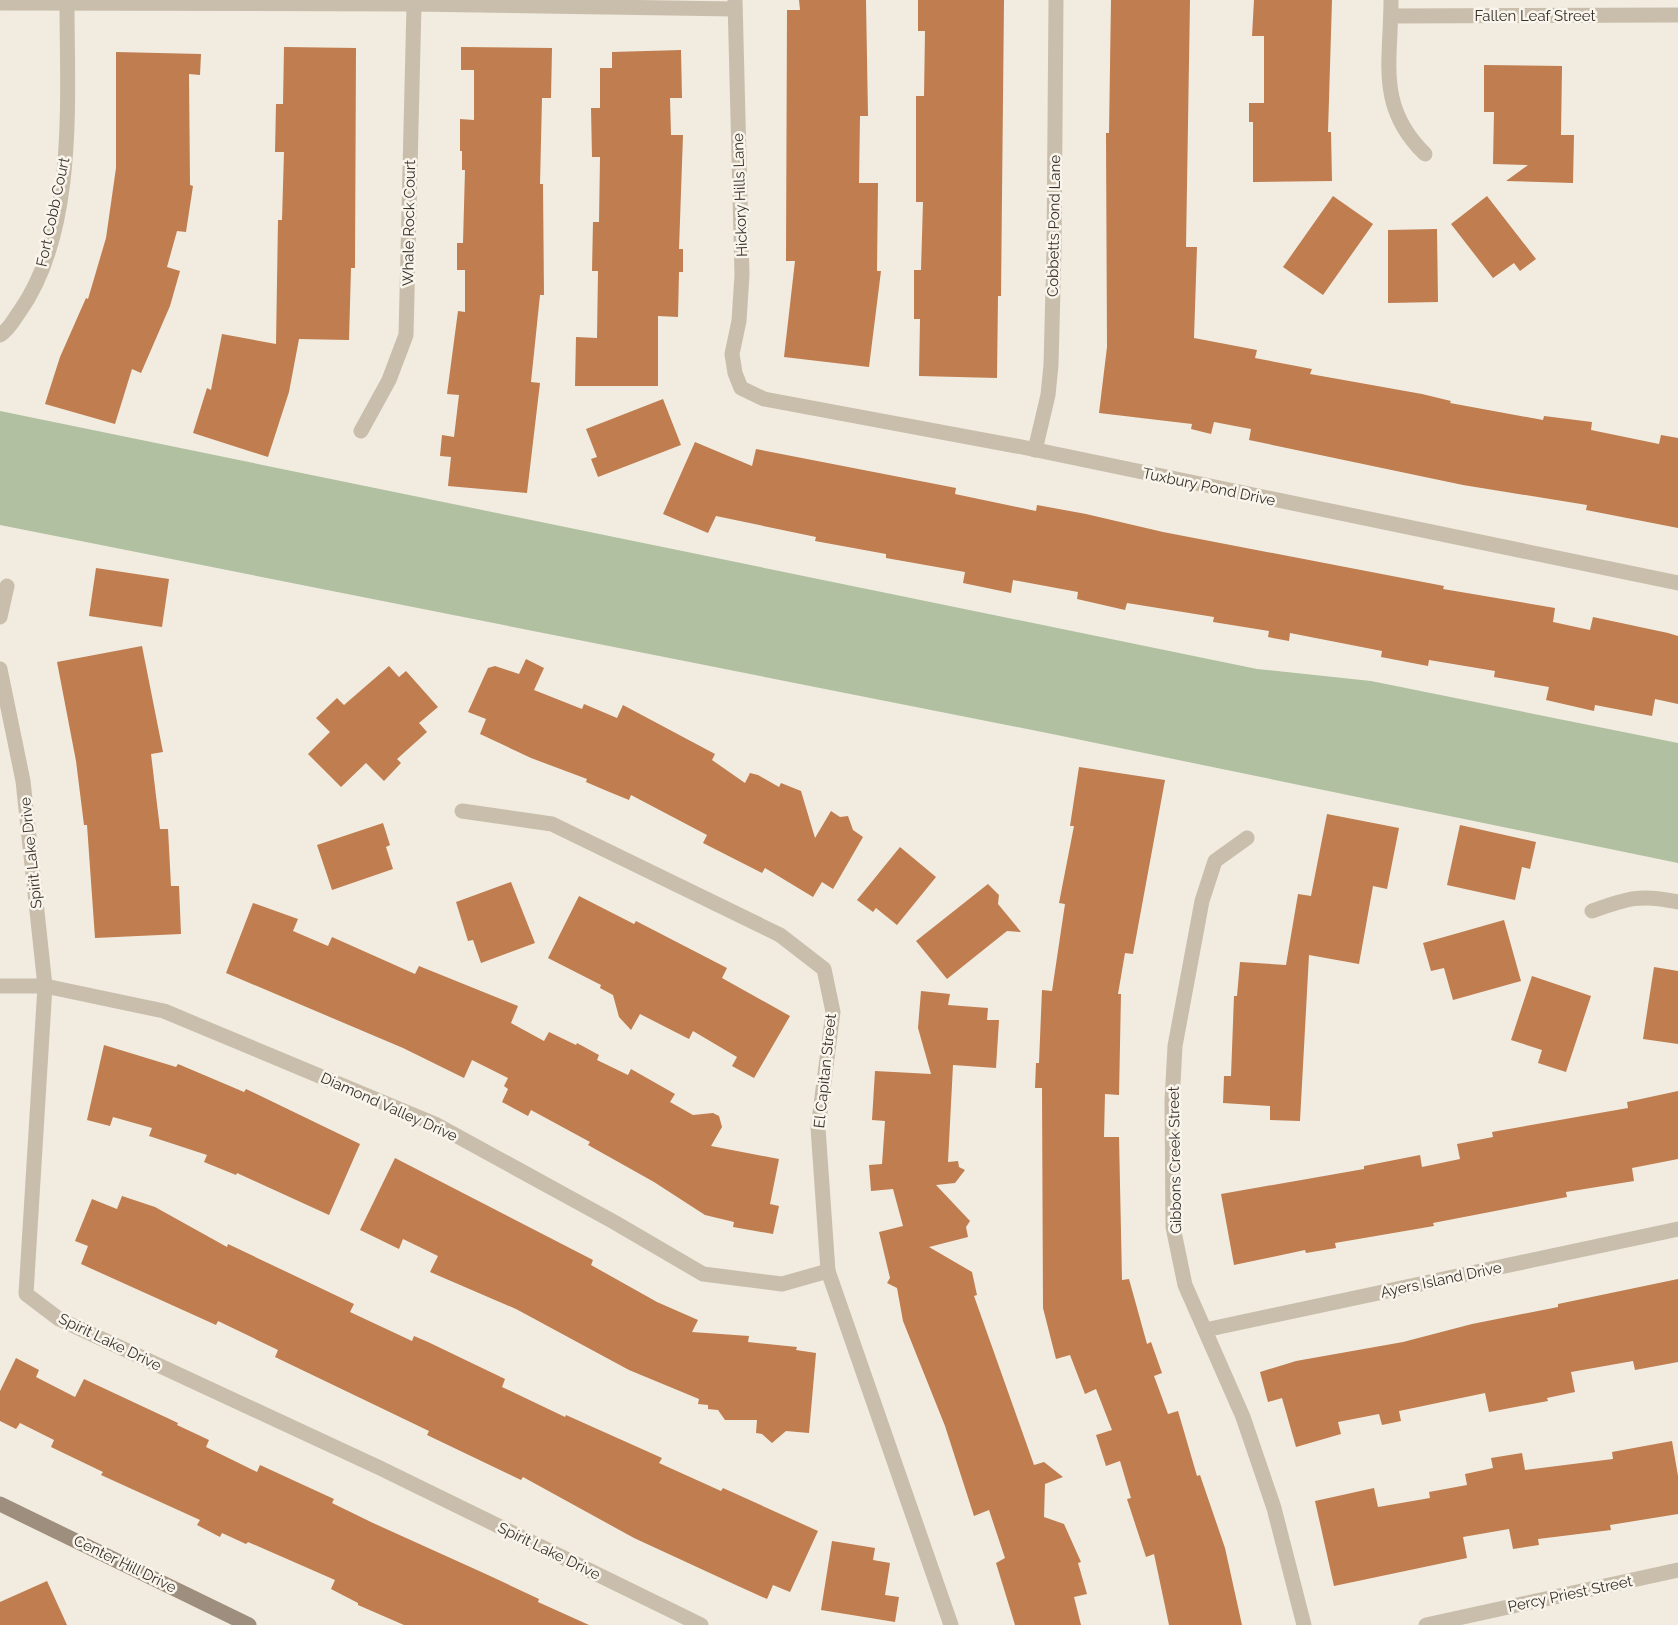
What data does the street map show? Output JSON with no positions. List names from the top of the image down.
{
  "streets": {
    "street": [
      "Fallen Leaf Street",
      "Hickory Hills Lane",
      "Fort Cobb Court",
      "Whale Rock Court",
      "Cobbetts Pond Lane",
      "Tuxbury Pond Drive",
      "Spirit Lake Drive",
      "El Capitan Street",
      "Diamond Valley Drive",
      "Gibbons Creek Street",
      "Ayers Island Drive",
      "Center Hill Drive",
      "Percy Priest Street"
    ]
  },
  "crossings": [
    ["Hickory Hills Lane", "Tuxbury Pond Drive"],
    ["Cobbetts Pond Lane", "Tuxbury Pond Drive"],
    ["Spirit Lake Drive", "Diamond Valley Drive"],
    ["El Capitan Street", "Diamond Valley Drive"],
    ["Gibbons Creek Street", "Ayers Island Drive"]
  ]
}
